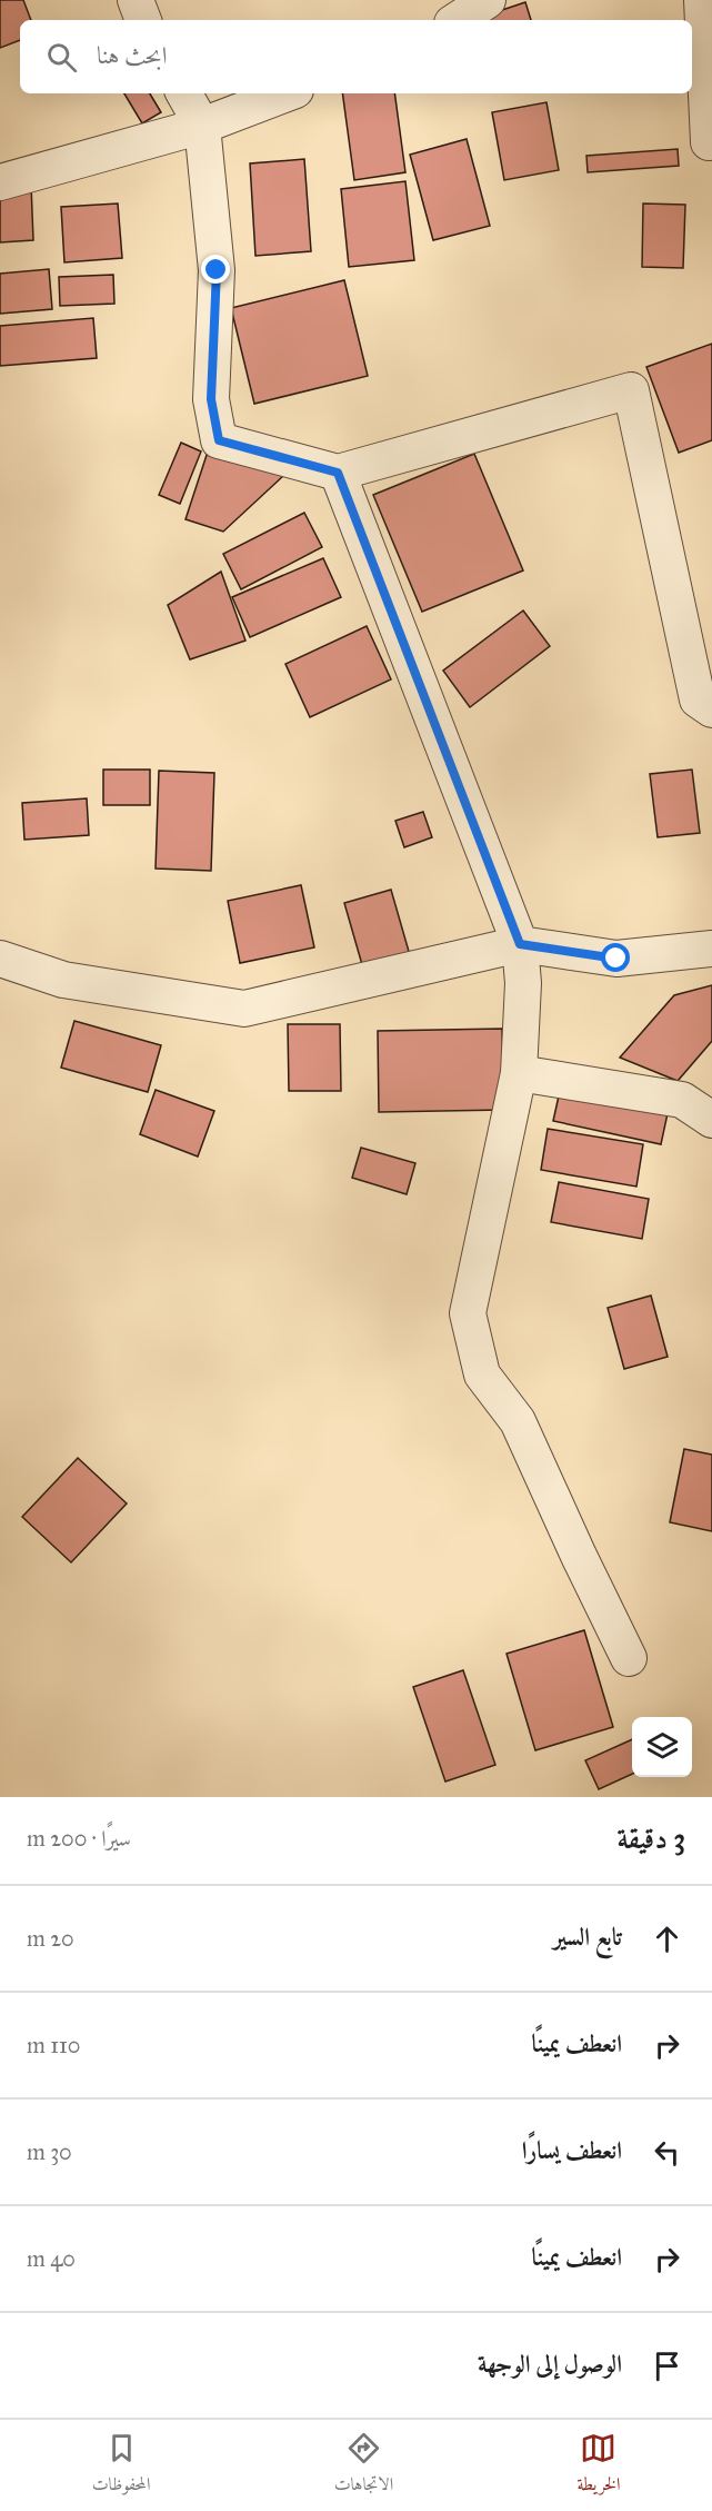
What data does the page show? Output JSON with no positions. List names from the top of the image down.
{
  "page": {
    "search": "ابحث هنا",
    "heading": ["3 دقيقة", "سيرًا · 200 m"],
    "list": [
      ["تابع السير", "20 m"],
      ["انعطف يمينًا", "110 m"],
      ["انعطف يسارًا", "30 m"],
      ["انعطف يمينًا", "40 m"],
      "الوصول إلى الوجهة"
    ],
    "nav": ["الخريطة", "الاتجاهات", "المحفوظات"]
  }
}
